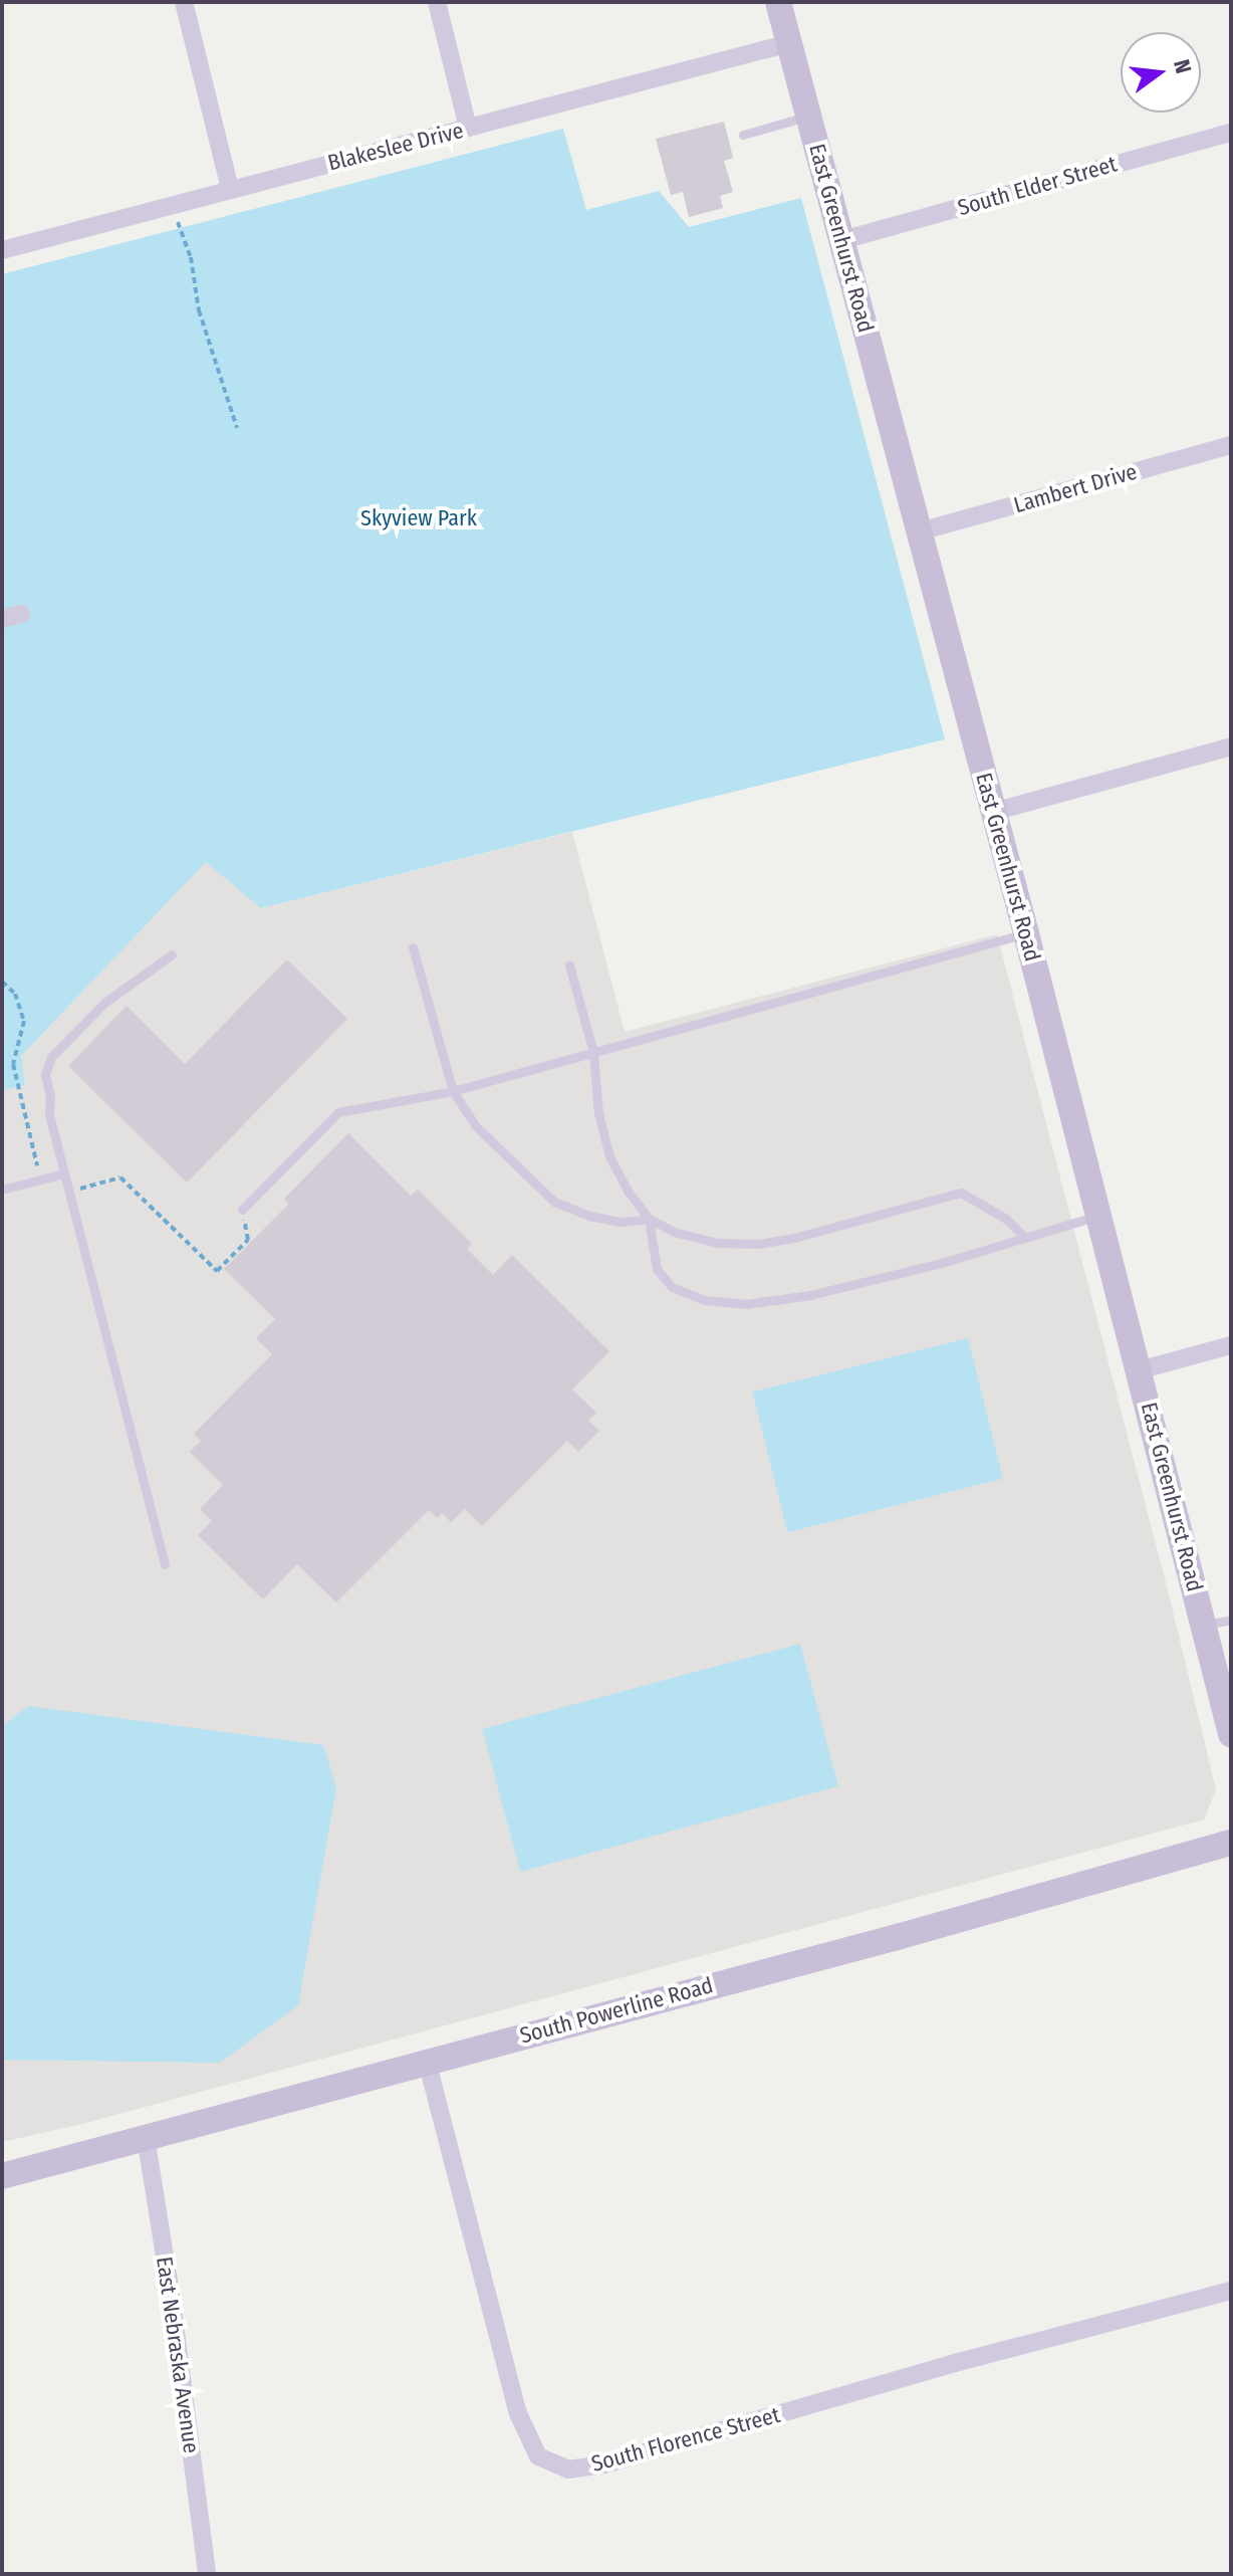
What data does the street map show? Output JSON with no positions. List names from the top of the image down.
{
  "streets": {
    "main road": ["East Greenhurst Road", "South Powerline Road"],
    "street": [
      "Blakeslee Drive",
      "South Elder Street",
      "Lambert Drive",
      "East Nebraska Avenue",
      "South Florence Street"
    ]
  },
  "crossings": [
    ["Blakeslee Drive", "East Greenhurst Road"],
    ["South Elder Street", "East Greenhurst Road"],
    ["East Greenhurst Road", "Lambert Drive"],
    ["South Powerline Road", "East Nebraska Avenue"],
    ["South Powerline Road", "South Florence Street"]
  ],
  "parks": ["Skyview Park"],
  "north": "right"
}
